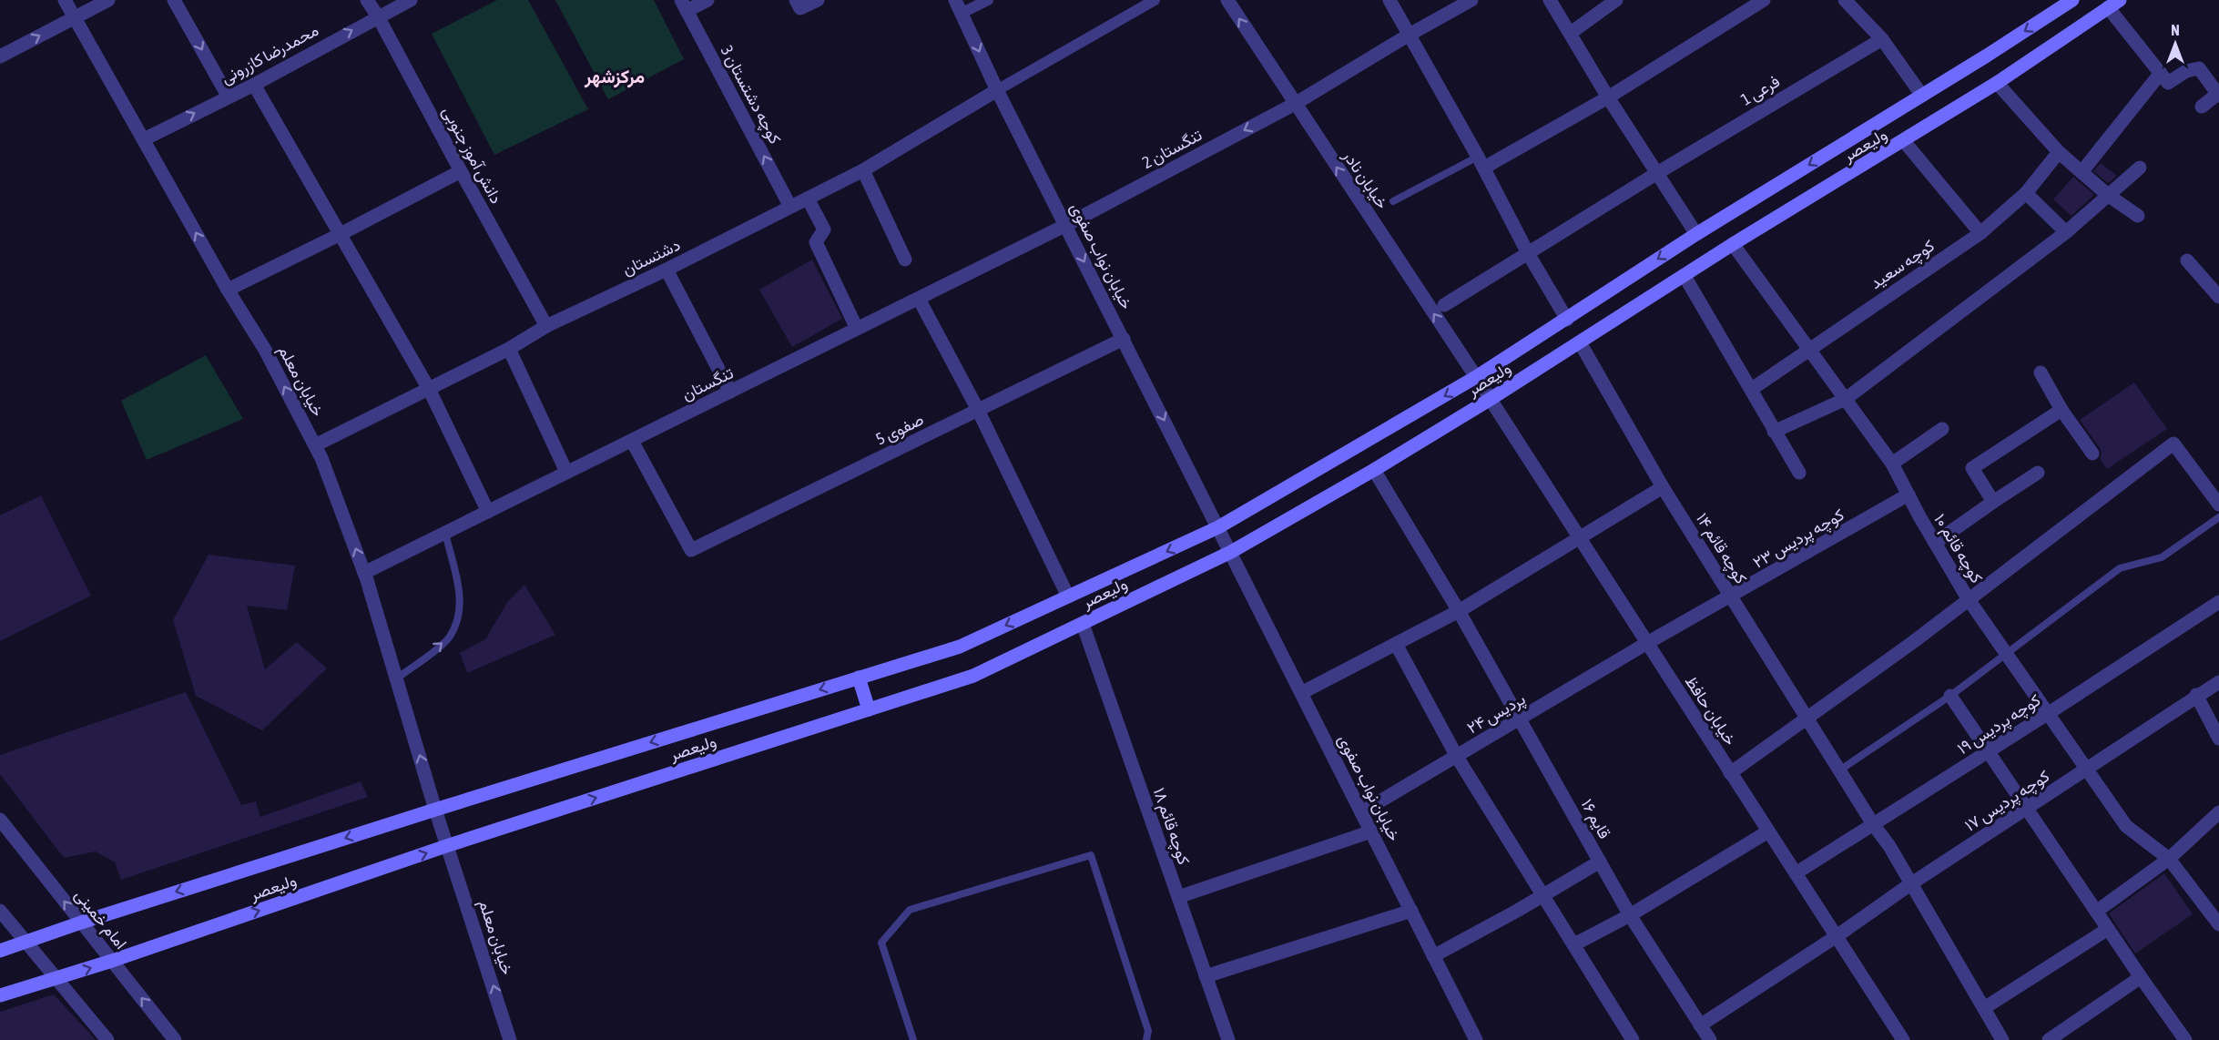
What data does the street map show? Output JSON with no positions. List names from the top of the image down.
{
  "streets": {
    "main road": ["ولیعصر"],
    "street": [
      "محمدرضا کازرونی",
      "فرعی 1",
      "کوچه دشتستان 3",
      "تنگستان 2",
      "دانش آموز جنوبی",
      "خیابان نادر",
      "خیابان نواب صفوی",
      "دشتستان",
      "کوچه سعید",
      "خیابان معلم",
      "تنگستان",
      "صفوی 5",
      "کوچه پردیس ۲۳",
      "کوچه قائم ۱۴",
      "کوچه قائم ۱۰",
      "خیابان حافظ",
      "پردیس ۲۴",
      "کوچه پردیس ۱۹",
      "کوچه پردیس ۱۷",
      "قایم ۱۶",
      "کوچه قائم ۱۸",
      "امام خمینی"
    ]
  },
  "crossings": [
    ["محمدرضا کازرونی", "دانش آموز جنوبی"],
    ["محمدرضا کازرونی", "خیابان معلم"],
    ["کوچه دشتستان 3", "دشتستان"],
    ["ولیعصر", "خیابان نادر"],
    ["ولیعصر", "خیابان نواب صفوی"],
    ["ولیعصر", "خیابان معلم"],
    ["ولیعصر", "کوچه قائم ۱۴"],
    ["ولیعصر", "کوچه قائم ۱۰"],
    ["ولیعصر", "خیابان حافظ"],
    ["ولیعصر", "قایم ۱۶"],
    ["ولیعصر", "کوچه قائم ۱۸"],
    ["ولیعصر", "امام خمینی"],
    ["تنگستان 2", "خیابان نادر"],
    ["تنگستان 2", "خیابان نواب صفوی"],
    ["تنگستان 2", "تنگستان"],
    ["دانش آموز جنوبی", "دشتستان"],
    ["خیابان نادر", "خیابان حافظ"],
    ["خیابان نواب صفوی", "دشتستان"],
    ["خیابان نواب صفوی", "تنگستان"],
    ["خیابان نواب صفوی", "صفوی 5"],
    ["خیابان نواب صفوی", "پردیس ۲۴"],
    ["دشتستان", "خیابان معلم"],
    ["کوچه سعید", "کوچه قائم ۱۰"],
    ["خیابان معلم", "تنگستان"],
    ["تنگستان", "صفوی 5"],
    ["کوچه پردیس ۲۳", "کوچه قائم ۱۴"],
    ["کوچه پردیس ۲۳", "کوچه قائم ۱۰"],
    ["کوچه پردیس ۲۳", "خیابان حافظ"],
    ["کوچه پردیس ۲۳", "پردیس ۲۴"],
    ["کوچه قائم ۱۴", "کوچه پردیس ۱۹"],
    ["کوچه قائم ۱۴", "کوچه پردیس ۱۷"],
    ["کوچه قائم ۱۰", "کوچه پردیس ۱۹"],
    ["کوچه قائم ۱۰", "کوچه پردیس ۱۷"],
    ["خیابان حافظ", "پردیس ۲۴"],
    ["خیابان حافظ", "کوچه پردیس ۱۹"],
    ["خیابان حافظ", "کوچه پردیس ۱۷"],
    ["پردیس ۲۴", "قایم ۱۶"],
    ["کوچه پردیس ۱۷", "قایم ۱۶"]
  ],
  "one_way": [
    "محمدرضا کازرونی",
    "کوچه دشتستان 3",
    "تنگستان 2",
    "خیابان نواب صفوی",
    "خیابان معلم"
  ],
  "districts": ["مرکزشهر"],
  "north": "top"
}
